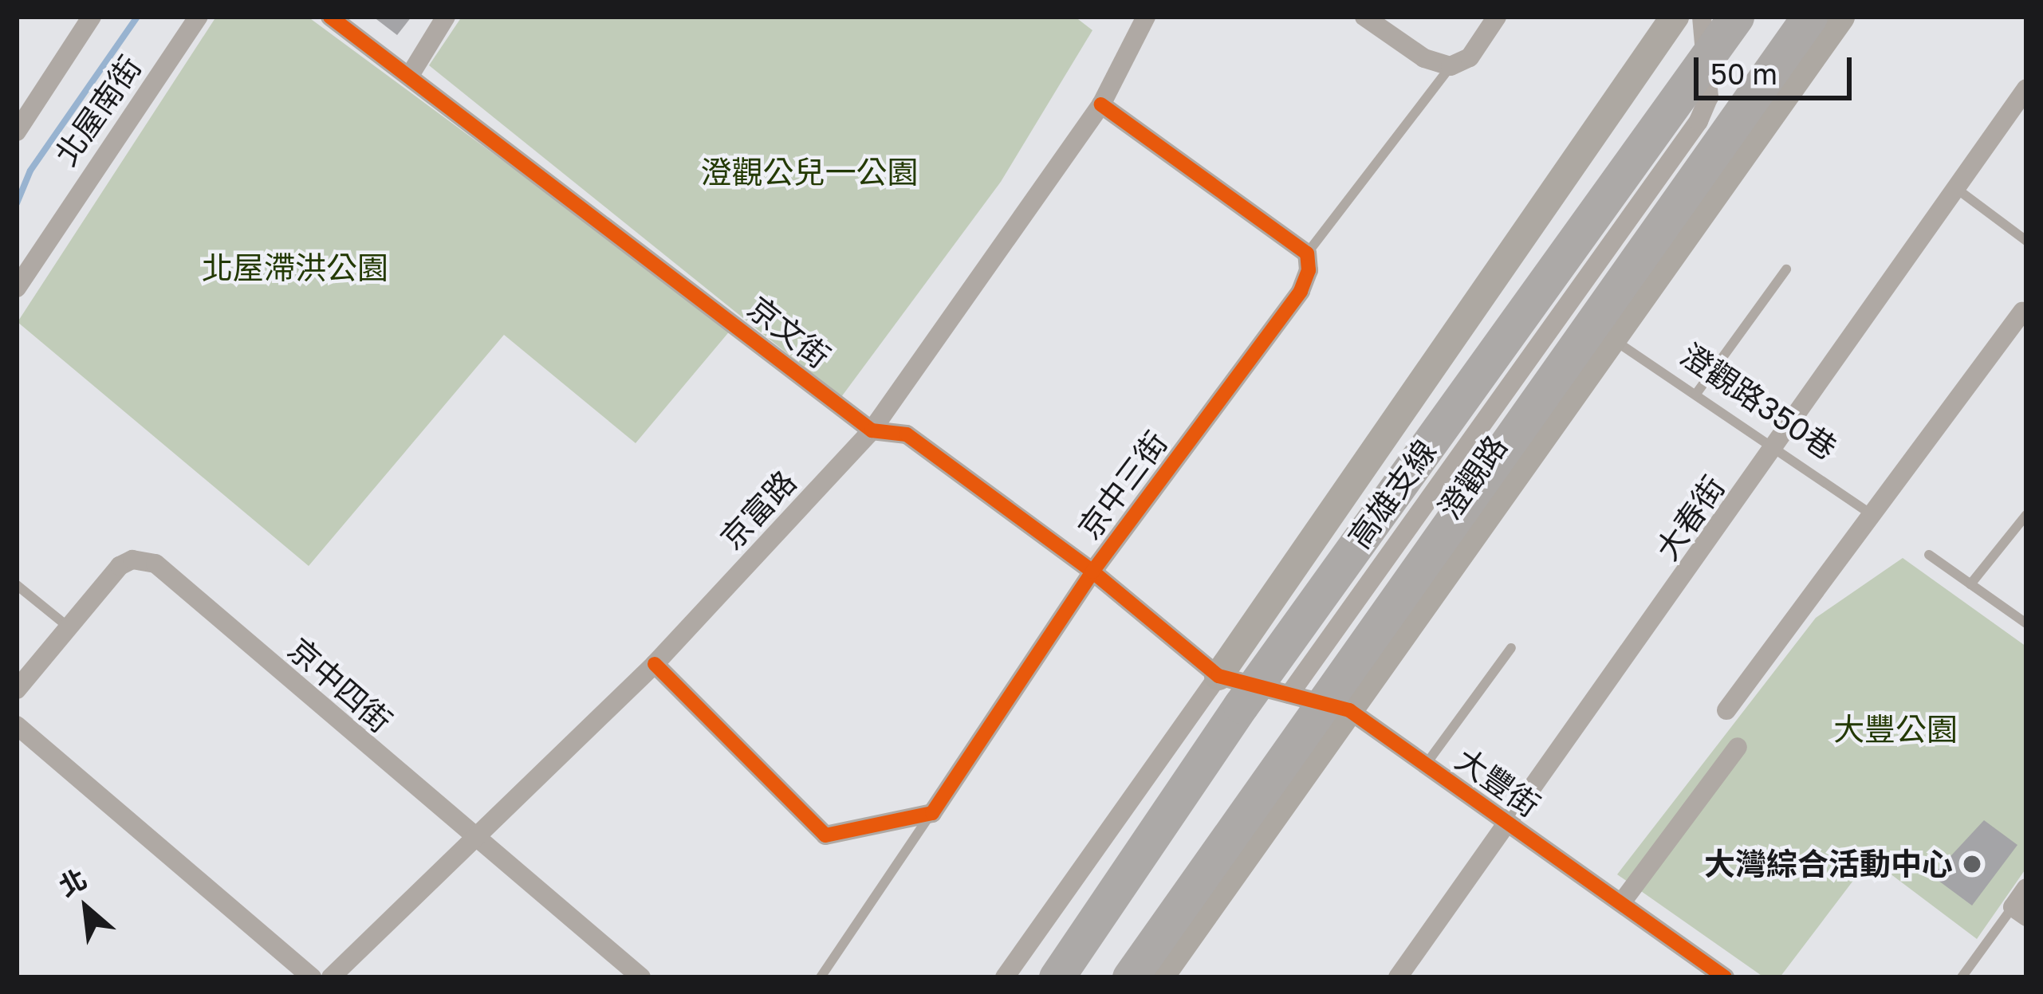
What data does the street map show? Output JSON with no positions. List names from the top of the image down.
{
  "streets": {
    "highway": ["高雄支線"],
    "street": [
      "北屋南街",
      "京文街",
      "澄觀路",
      "京中三街",
      "京富路",
      "大春街",
      "京中四街",
      "大豐街"
    ],
    "lane": ["澄觀路350巷"]
  },
  "crossings": [
    ["京文街", "京中三街"],
    ["京文街", "京富路"],
    ["京文街", "大豐街"],
    ["澄觀路350巷", "澄觀路"],
    ["澄觀路350巷", "大春街"],
    ["澄觀路", "大豐街"],
    ["京富路", "京中四街"],
    ["大春街", "大豐街"]
  ],
  "parks": ["澄觀公兒一公園", "北屋滯洪公園", "大豐公園"],
  "places": ["大灣綜合活動中心"],
  "scale_bar": "50 m",
  "north": "top left"
}
